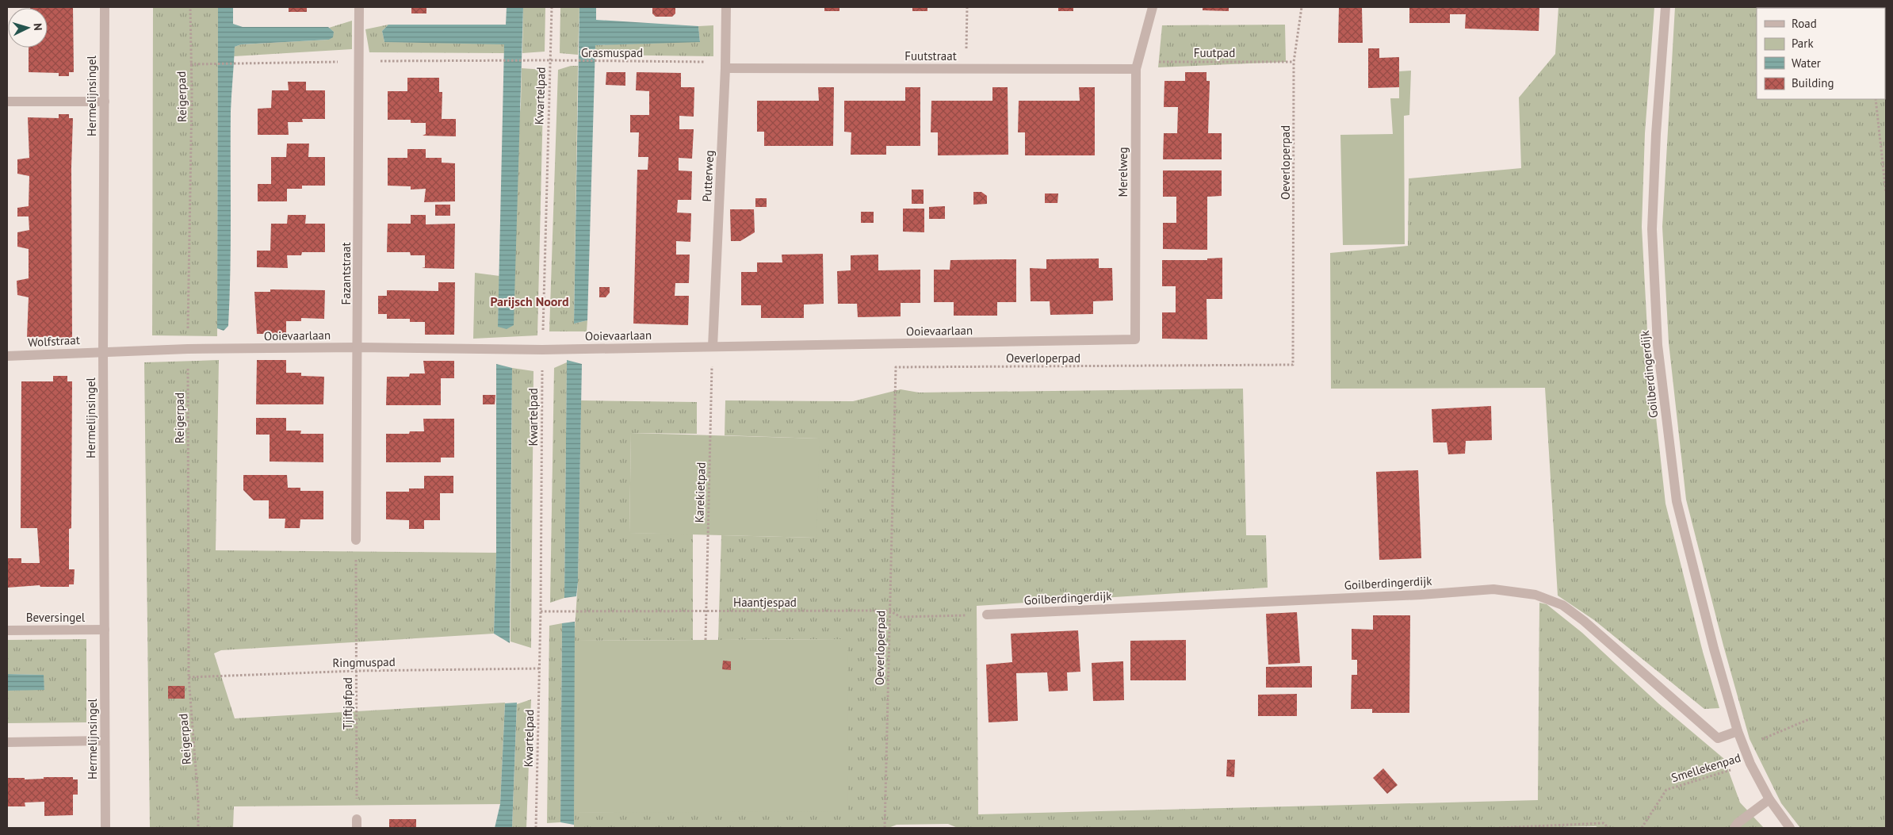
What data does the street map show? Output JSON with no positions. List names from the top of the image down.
{
  "streets": {
    "street": [
      "Fuutstraat",
      "Hermelijnsingel",
      "Merelweg",
      "Putterweg",
      "Fazantstraat",
      "Ooievaarlaan",
      "Wolfstraat",
      "Goilberdingerdijk",
      "Beversingel"
    ],
    "path": [
      "Grasmuspad",
      "Fuutpad",
      "Kwartelpad",
      "Reigerpad",
      "Oeverloperpad",
      "Karekietpad",
      "Haantjespad",
      "Ringmuspad",
      "Tjiftjafpad",
      "Smellekenpad"
    ]
  },
  "crossings": [
    ["Grasmuspad", "Fuutstraat"],
    ["Grasmuspad", "Kwartelpad"],
    ["Grasmuspad", "Putterweg"],
    ["Fuutpad", "Fuutstraat"],
    ["Fuutpad", "Oeverloperpad"],
    ["Fuutpad", "Merelweg"],
    ["Fuutstraat", "Merelweg"],
    ["Fuutstraat", "Putterweg"],
    ["Hermelijnsingel", "Ooievaarlaan"],
    ["Hermelijnsingel", "Wolfstraat"],
    ["Hermelijnsingel", "Beversingel"],
    ["Kwartelpad", "Ooievaarlaan"],
    ["Kwartelpad", "Haantjespad"],
    ["Kwartelpad", "Ringmuspad"],
    ["Reigerpad", "Ooievaarlaan"],
    ["Reigerpad", "Ringmuspad"],
    ["Oeverloperpad", "Haantjespad"],
    ["Merelweg", "Ooievaarlaan"],
    ["Putterweg", "Ooievaarlaan"],
    ["Putterweg", "Karekietpad"],
    ["Fazantstraat", "Ooievaarlaan"],
    ["Fazantstraat", "Tjiftjafpad"],
    ["Ooievaarlaan", "Wolfstraat"],
    ["Ooievaarlaan", "Karekietpad"],
    ["Goilberdingerdijk", "Haantjespad"],
    ["Goilberdingerdijk", "Smellekenpad"],
    ["Karekietpad", "Haantjespad"],
    ["Ringmuspad", "Tjiftjafpad"]
  ],
  "districts": ["Parijsch Noord"],
  "legend": [
    "Road",
    "Park",
    "Water",
    "Building"
  ],
  "north": "right"
}
